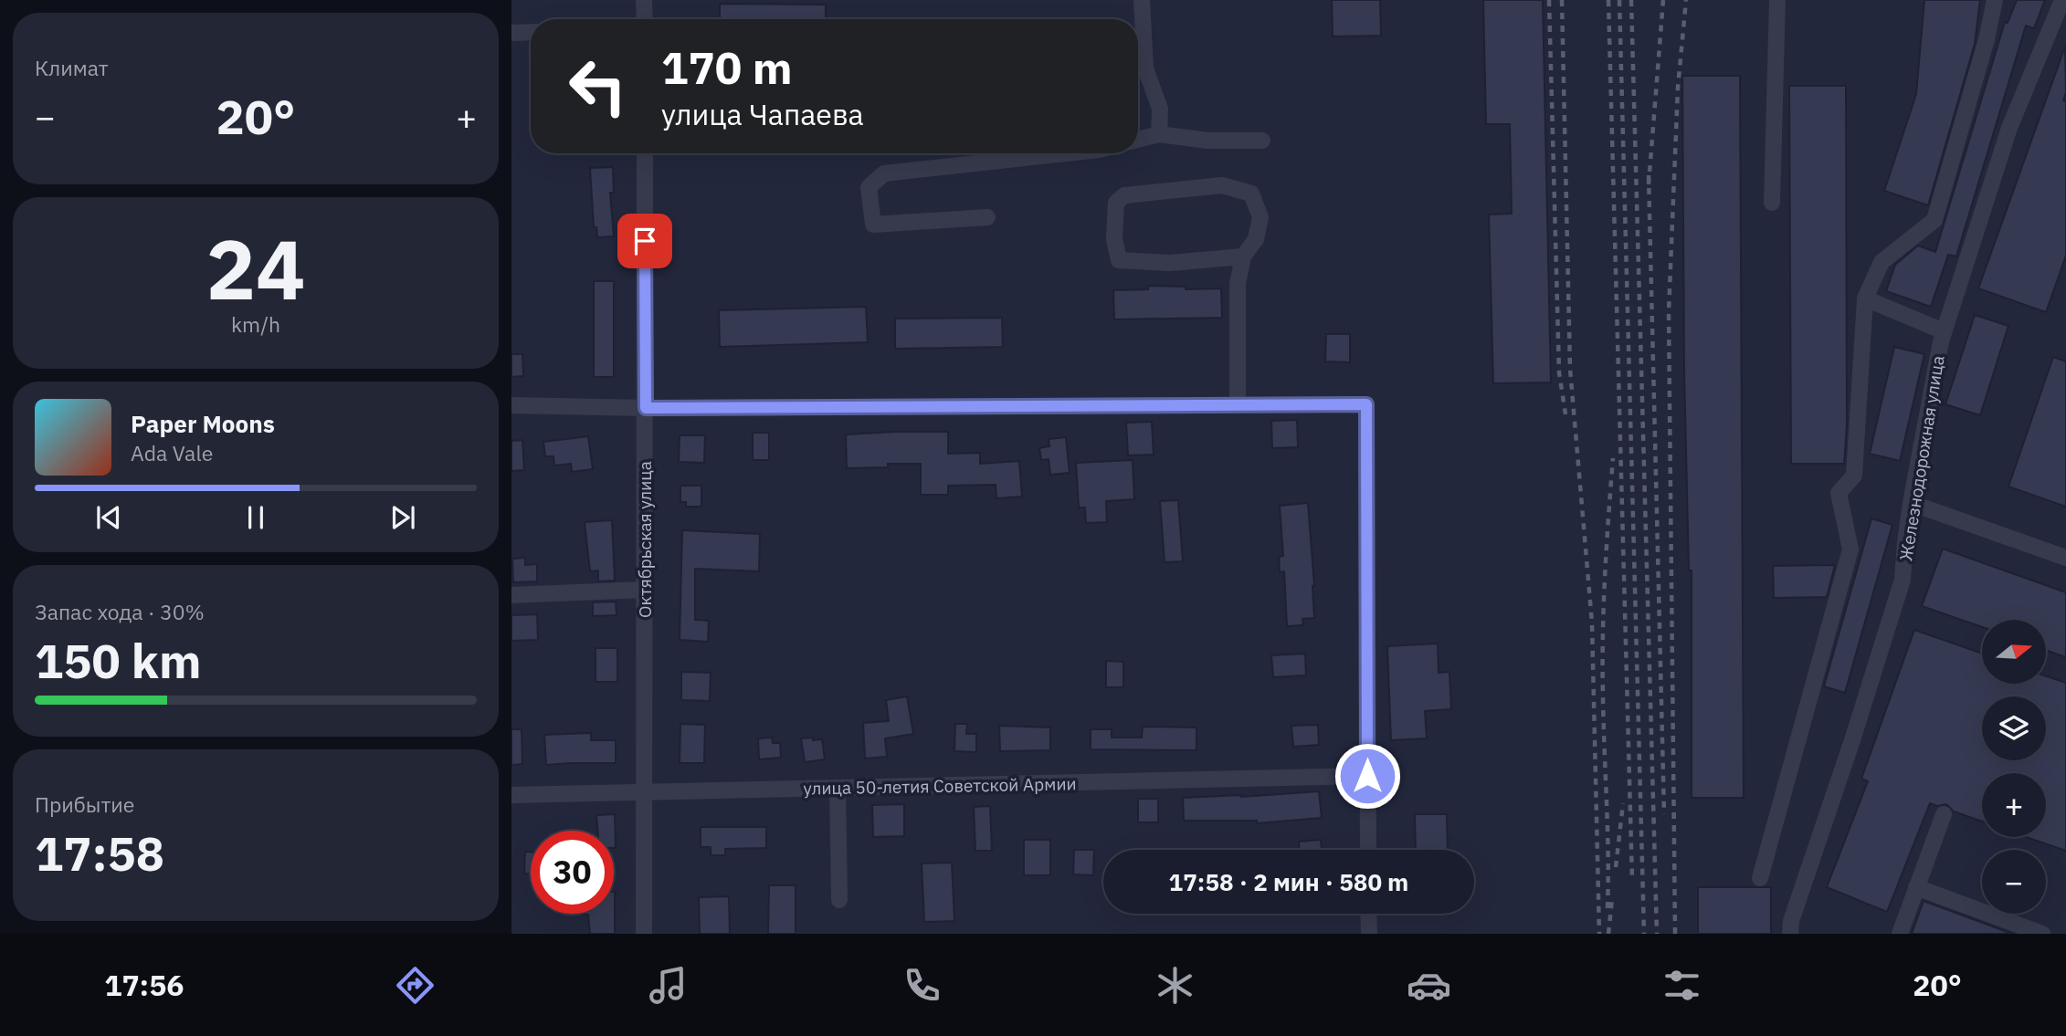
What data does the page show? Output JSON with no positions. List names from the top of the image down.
{
  "streets": {
    "street": ["Железнодорожная улица", "Октябрьская улица", "улица 50-летия Советской Армии"]
  },
  "crossings": [
    ["Октябрьская улица", "улица 50-летия Советской Армии"]
  ],
  "north": "right",
  "page": {
    "tile": [
      "Климат",
      ["24", "km/h"],
      ["Запас хода · 30%", "150 km"],
      ["Прибытие", "17:58"]
    ],
    "turn": ["170 m", "улица Чапаева"],
    "heat": ["−", "20°", "+"],
    "song": ["Paper Moons", "Ada Vale"],
    "map_buttons": ["+", "−"],
    "limit": "30",
    "trip": "17:58 · 2 мин · 580 m",
    "tabs": ["17:56", "20°"]
  }
}
